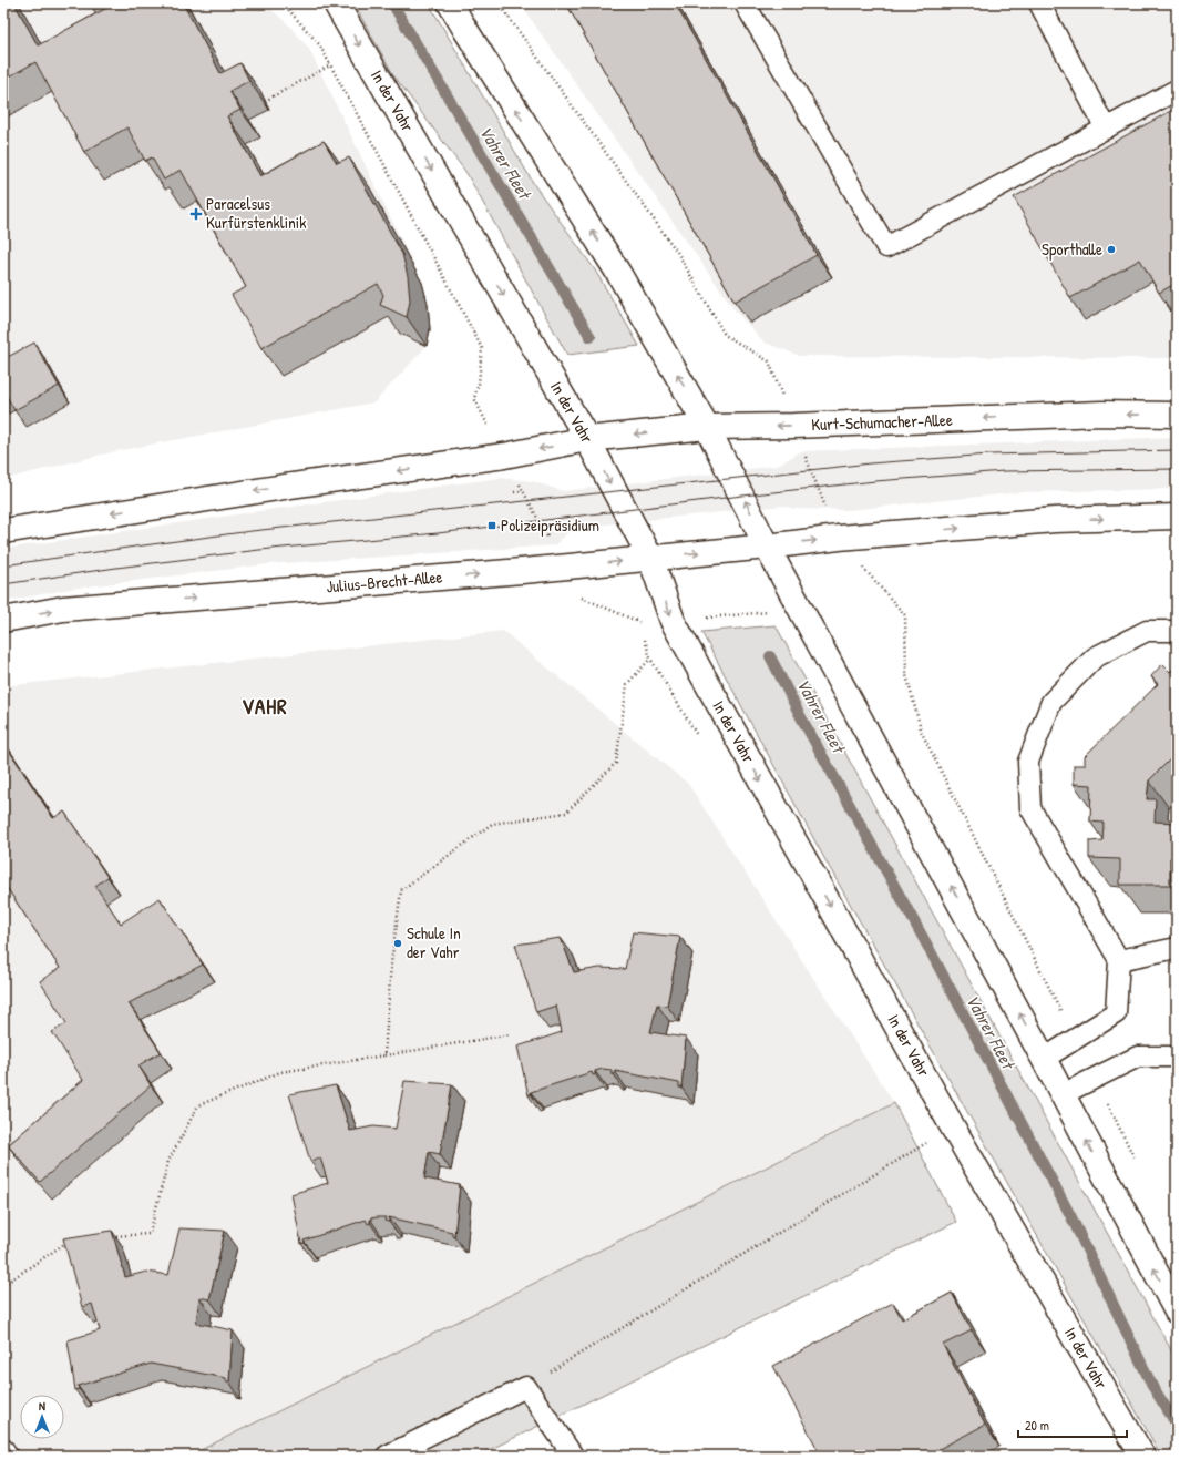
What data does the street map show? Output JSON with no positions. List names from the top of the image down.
{
  "streets": {
    "main road": ["In der Vahr", "Kurt-Schumacher-Allee", "Julius-Brecht-Allee"]
  },
  "crossings": [
    ["In der Vahr", "Kurt-Schumacher-Allee"],
    ["In der Vahr", "Julius-Brecht-Allee"]
  ],
  "districts": ["VAHR"],
  "water": ["Vahrer Fleet"],
  "places": {
    "health": ["Paracelsus Kurfürstenklinik"],
    "other": ["Sporthalle", "Schule In der Vahr"],
    "transit": ["Polizeipräsidium"]
  },
  "scale_bar": "20 m",
  "north": "top"
}
